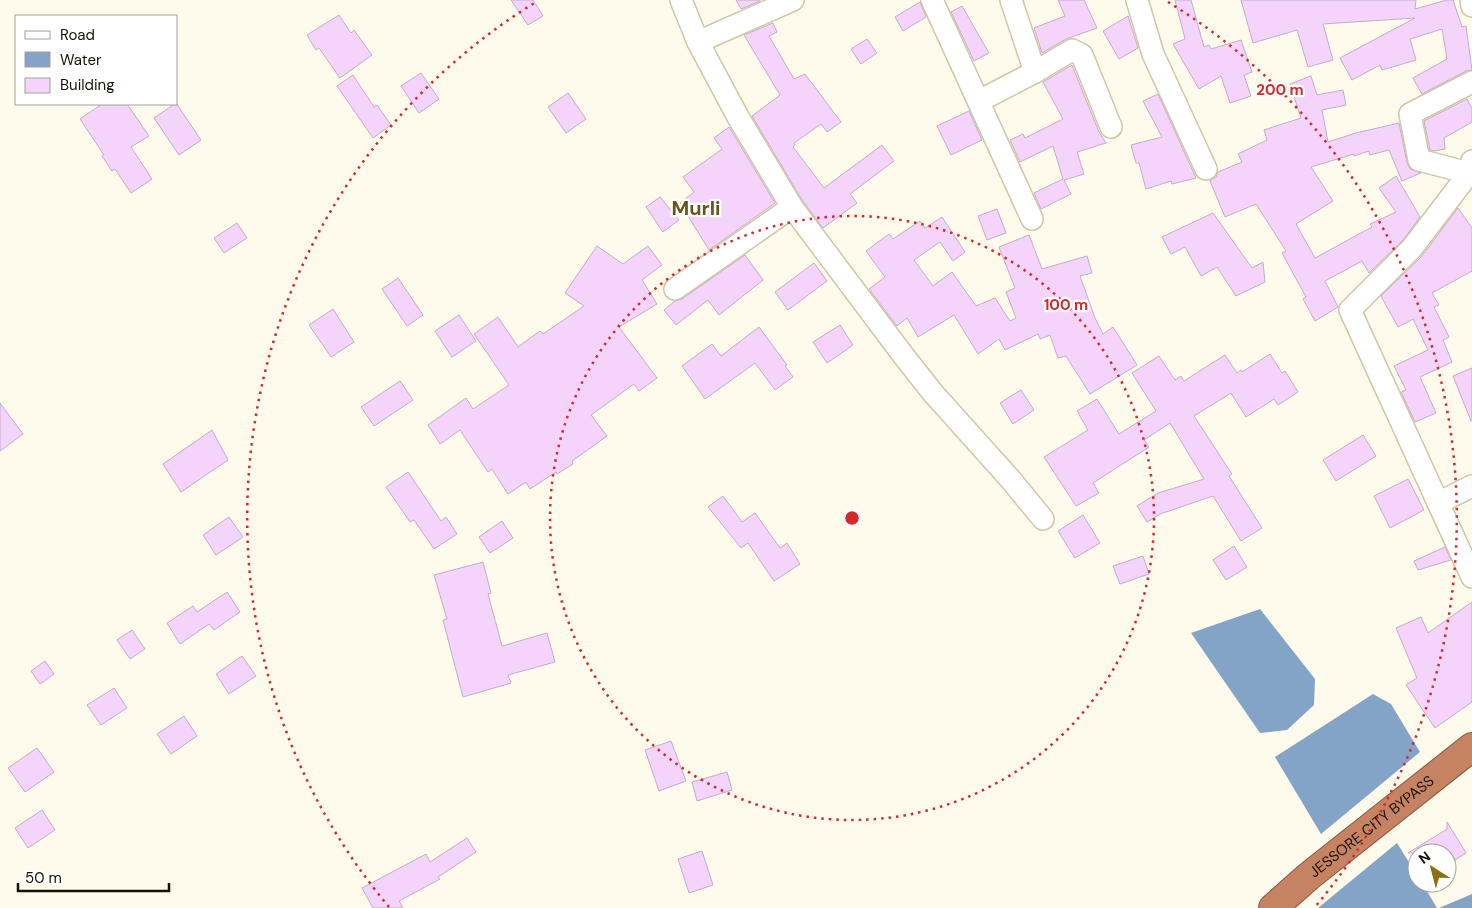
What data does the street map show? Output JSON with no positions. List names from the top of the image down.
{
  "streets": {
    "highway": ["JESSORE CITY BYPASS"]
  },
  "districts": ["Murli"],
  "legend": ["Road", "Water", "Building"],
  "scale_bar": "50 m",
  "north": "top left",
  "rings": ["200 m", "100 m"]
}
